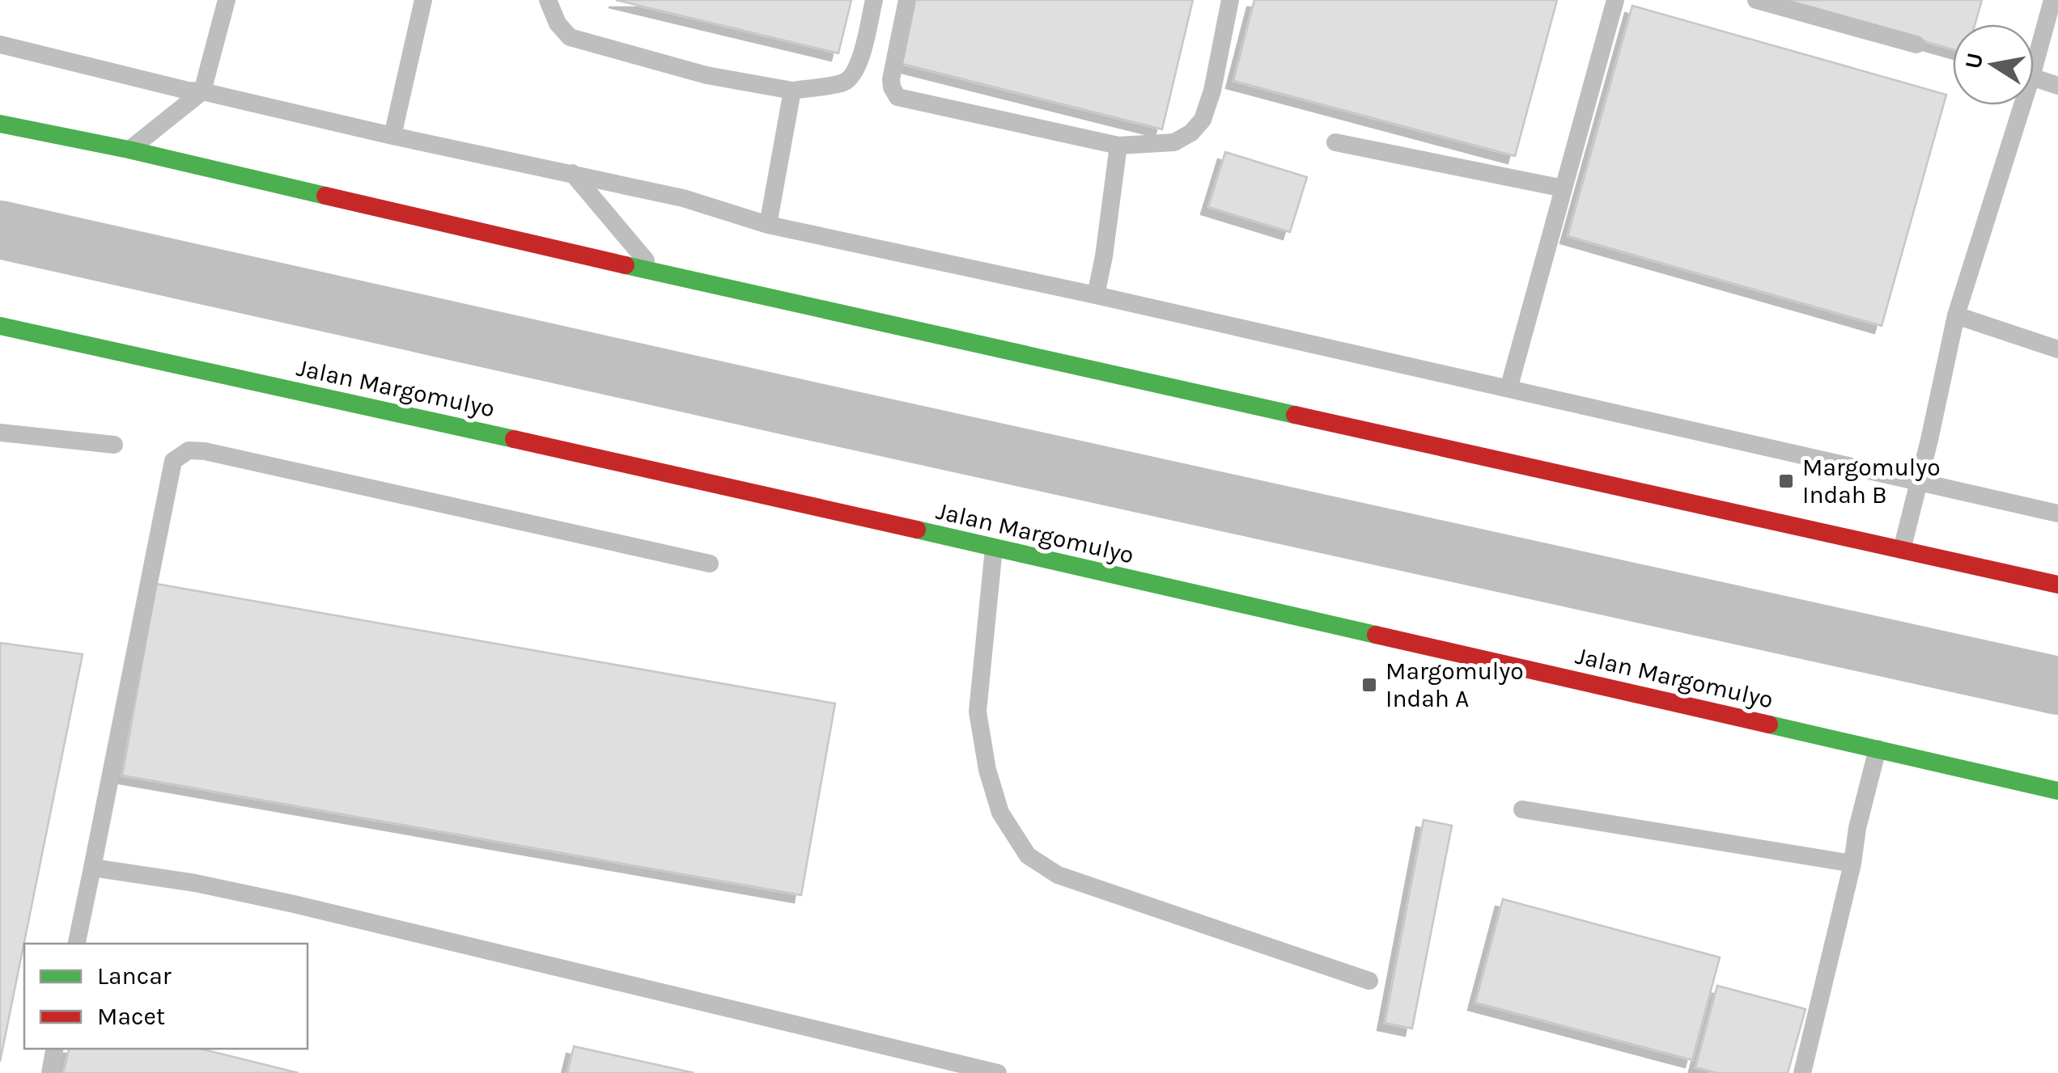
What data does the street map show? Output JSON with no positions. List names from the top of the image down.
{
  "streets": {
    "main road": ["Jalan Margomulyo"]
  },
  "places": {
    "transit": ["Margomulyo Indah B", "Margomulyo Indah A"]
  },
  "legend": ["Lancar", "Macet"],
  "north": "left"
}
